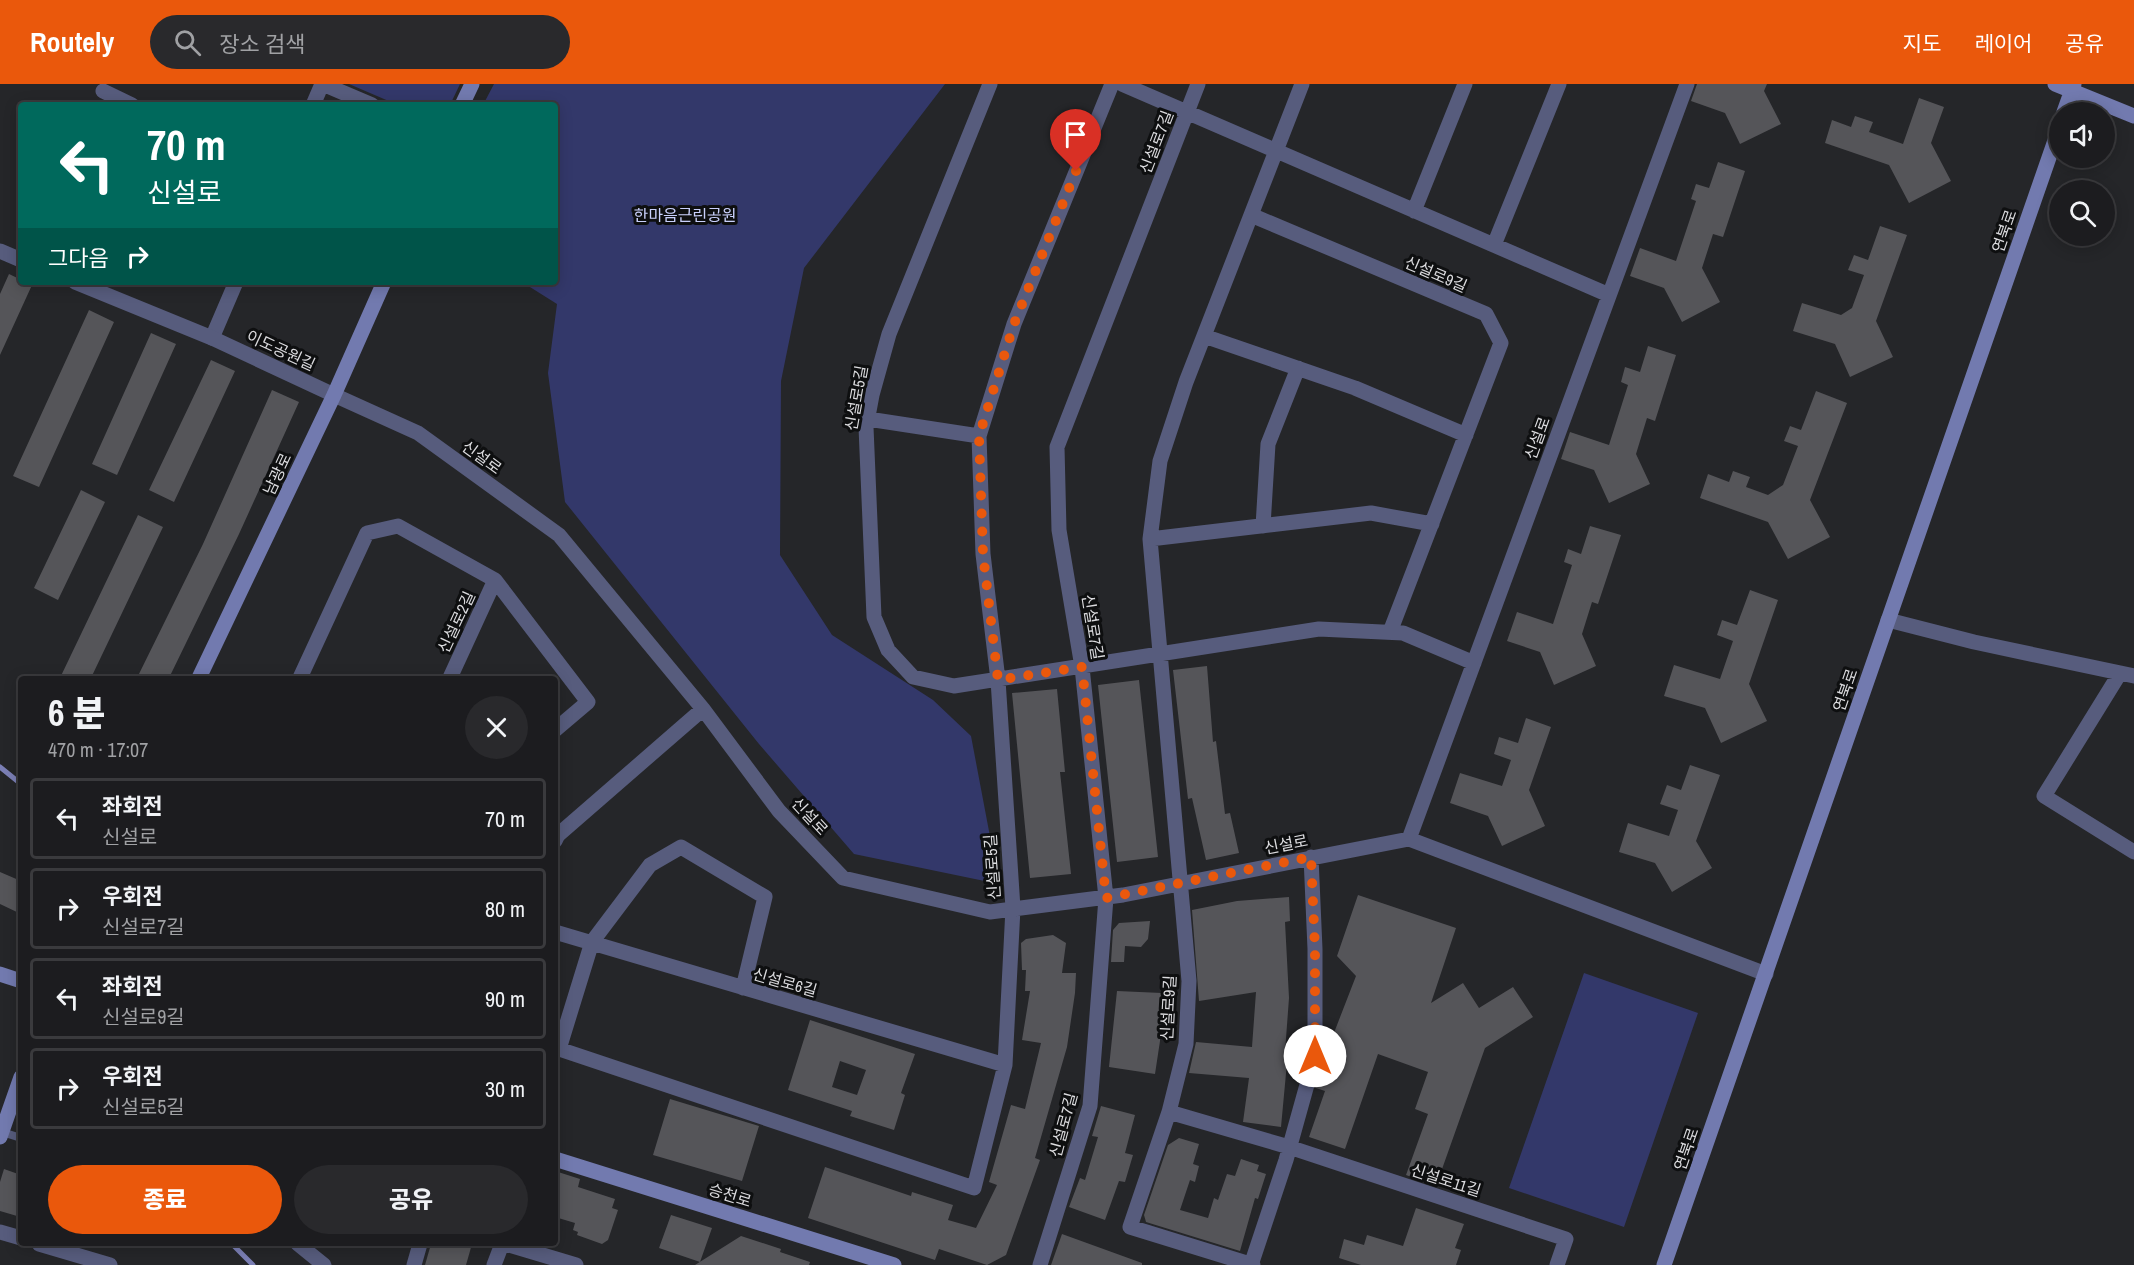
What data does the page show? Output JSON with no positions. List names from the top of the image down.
{
  "streets": {
    "main road": ["연북로", "남광로", "승천로"],
    "street": [
      "신설로7길",
      "신설로9길",
      "이도공원길",
      "신설로5길",
      "신설로",
      "신설로2길",
      "신설로6길",
      "신설로11길"
    ]
  },
  "crossings": [
    ["신설로7길", "신설로"],
    ["신설로9길", "신설로"],
    ["이도공원길", "신설로"],
    ["이도공원길", "남광로"],
    ["신설로5길", "신설로"],
    ["신설로5길", "신설로6길"],
    ["신설로", "남광로"]
  ],
  "parks": ["한마음근린공원"],
  "page": {
    "header": "Routely",
    "search": "장소 검색",
    "nav": ["지도", "레이어", "공유"],
    "turn": ["70 m", "신설로"],
    "then": "그다음",
    "heading": ["6 분", "470 m · 17:07"],
    "list": [
      {
        "name": "좌회전",
        "note": "신설로",
        "value": "70 m"
      },
      {
        "name": "우회전",
        "note": "신설로7길",
        "value": "80 m"
      },
      {
        "name": "좌회전",
        "note": "신설로9길",
        "value": "90 m"
      },
      {
        "name": "우회전",
        "note": "신설로5길",
        "value": "30 m"
      }
    ],
    "buttons": ["종료", "공유"]
  }
}
